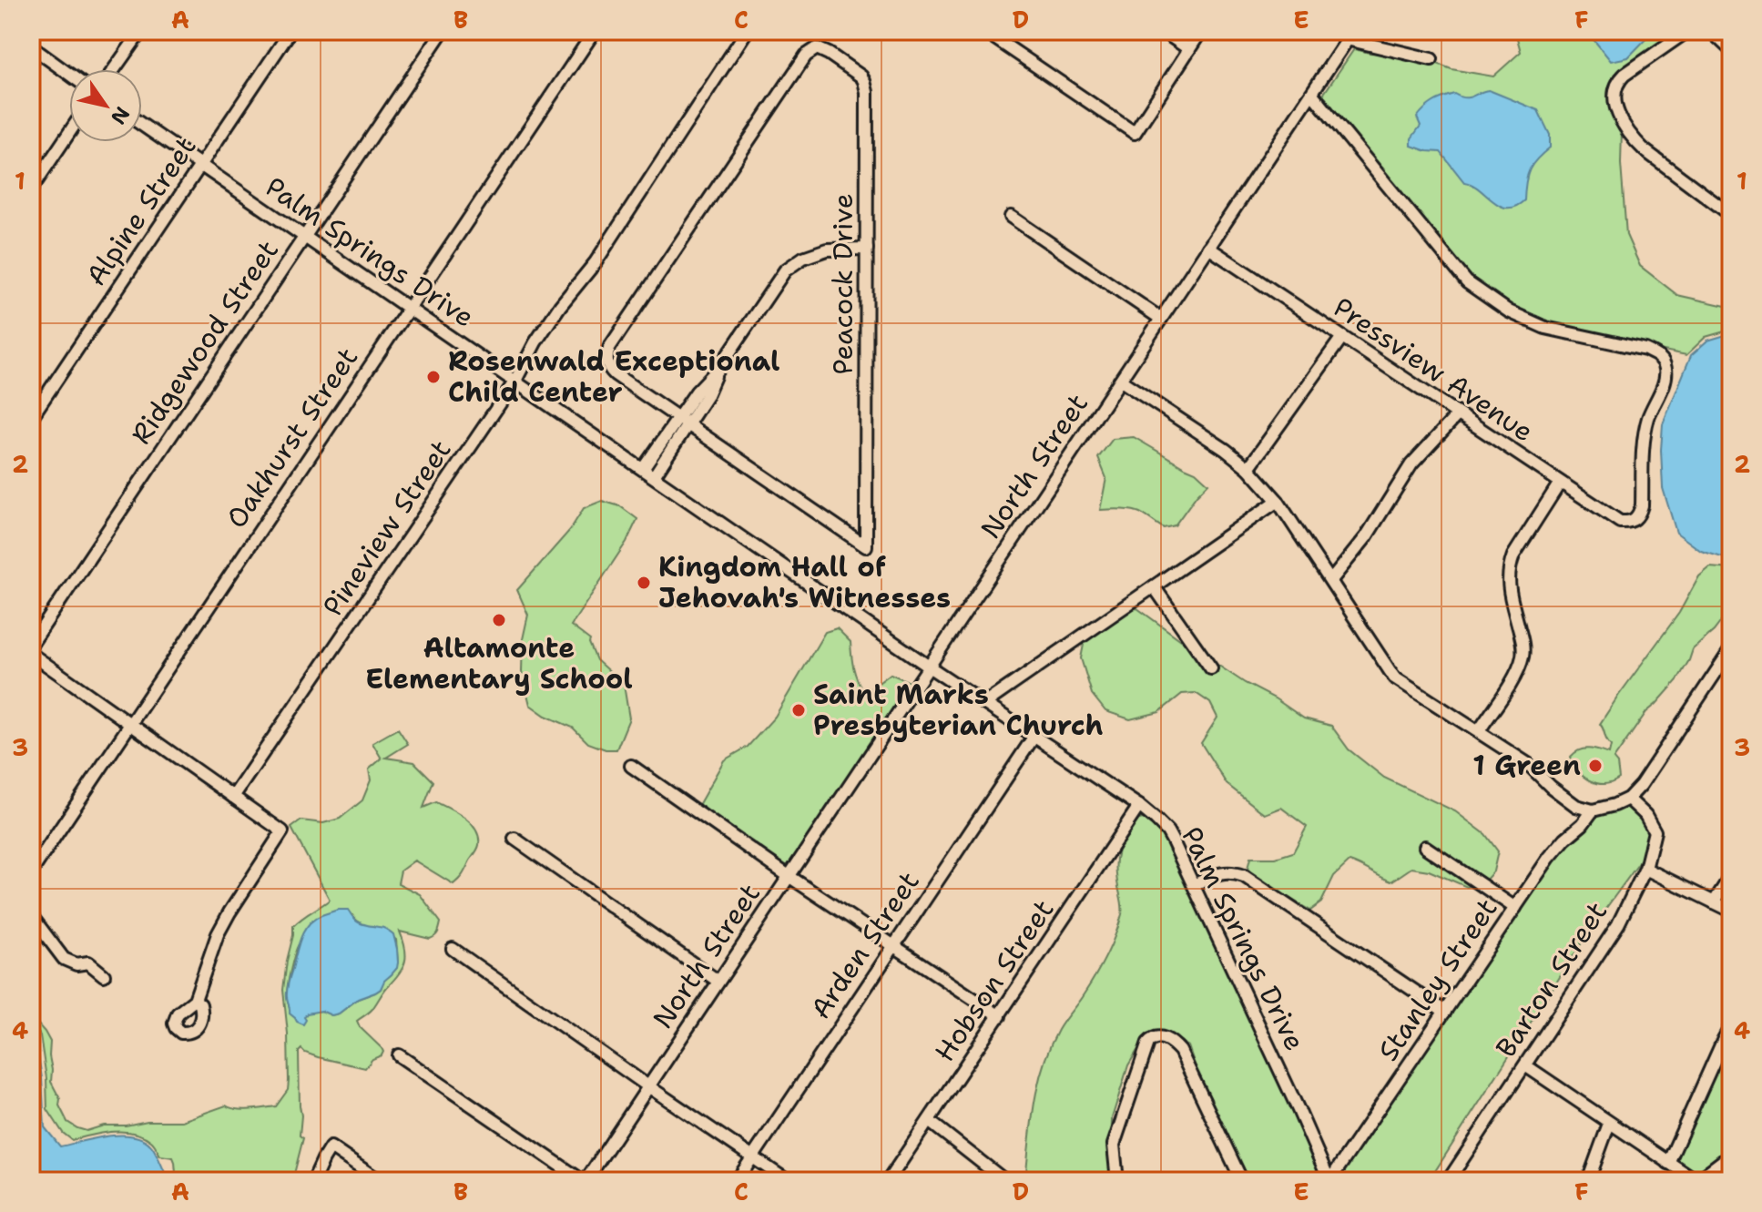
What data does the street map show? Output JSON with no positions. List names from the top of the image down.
{
  "streets": {
    "street": [
      "Alpine Street",
      "Palm Springs Drive",
      "Peacock Drive",
      "Ridgewood Street",
      "Pressview Avenue",
      "Oakhurst Street",
      "North Street",
      "Pineview Street",
      "Arden Street",
      "Stanley Street",
      "Barton Street",
      "Hobson Street"
    ]
  },
  "crossings": [
    ["Alpine Street", "Palm Springs Drive"],
    ["Palm Springs Drive", "Ridgewood Street"],
    ["Palm Springs Drive", "Oakhurst Street"],
    ["Palm Springs Drive", "North Street"],
    ["Palm Springs Drive", "Pineview Street"],
    ["Palm Springs Drive", "Arden Street"],
    ["Palm Springs Drive", "Stanley Street"],
    ["Palm Springs Drive", "Hobson Street"],
    ["Pressview Avenue", "North Street"]
  ],
  "places": [
    "Rosenwald Exceptional Child Center",
    "Kingdom Hall of Jehovah's Witnesses",
    "Altamonte Elementary School",
    "Saint Marks Presbyterian Church",
    "1 Green"
  ],
  "north": "bottom right",
  "grid": {
    "columns": [
      "A",
      "B",
      "C",
      "D",
      "E",
      "F"
    ],
    "rows": [
      "1",
      "2",
      "3",
      "4"
    ]
  }
}
